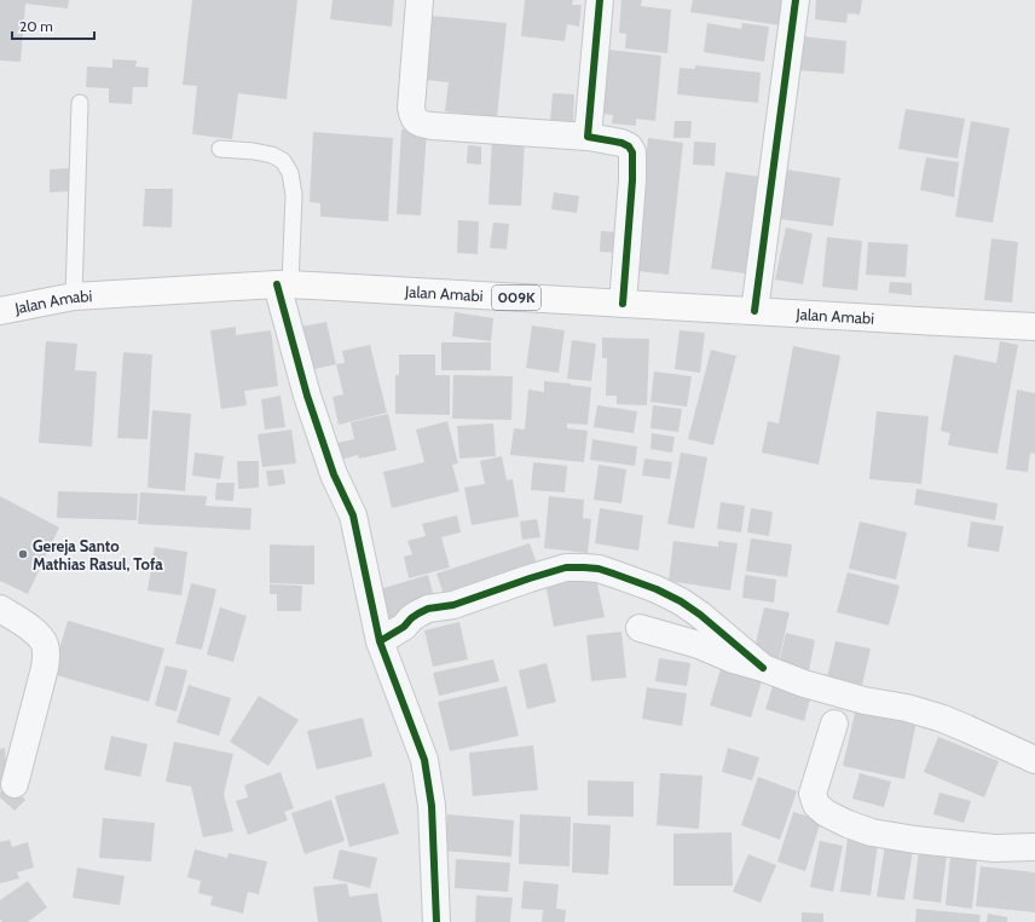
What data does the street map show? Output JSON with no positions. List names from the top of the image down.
{
  "streets": {
    "main road": ["Jalan Amabi", "009K"]
  },
  "places": ["Gereja Santo Mathias Rasul, Tofa"],
  "scale_bar": "20 m"
}
